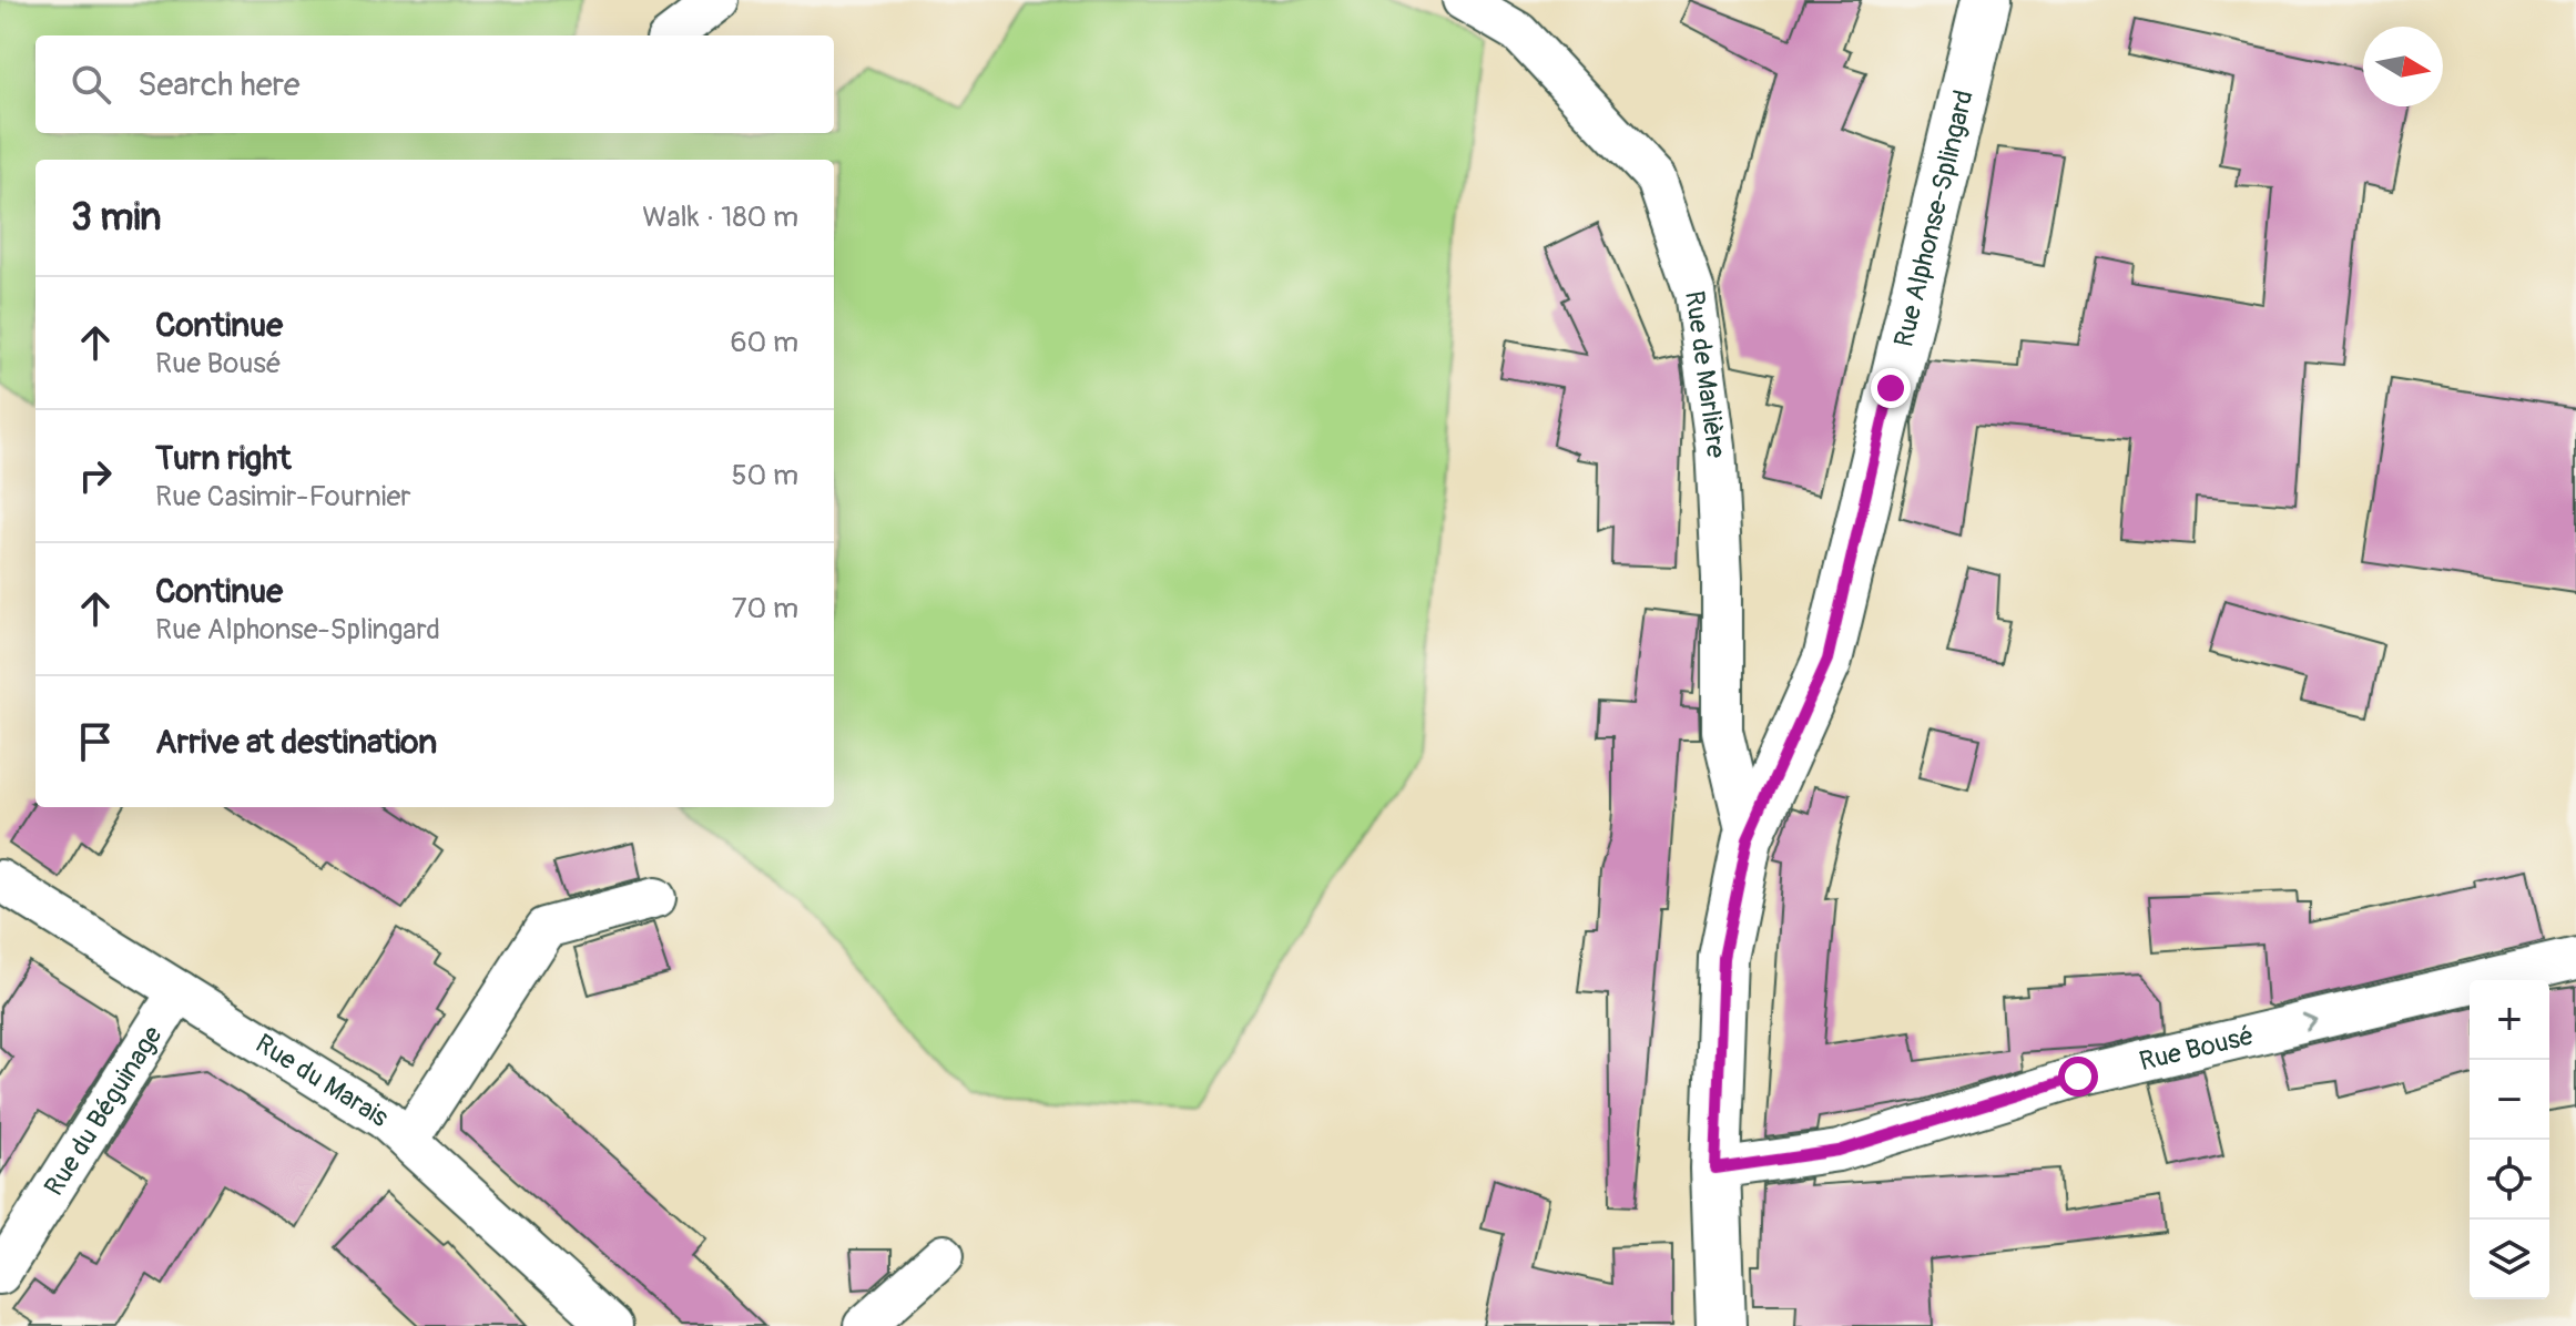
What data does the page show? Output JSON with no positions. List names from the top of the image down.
{
  "streets": {
    "street": [
      "Rue Alphonse-Splingard",
      "Rue de Marlière",
      "Rue Bousé",
      "Rue du Marais",
      "Rue du Béguinage"
    ]
  },
  "crossings": [
    ["Rue Alphonse-Splingard", "Rue de Marlière"],
    ["Rue Alphonse-Splingard", "Rue Bousé"],
    ["Rue du Marais", "Rue du Béguinage"]
  ],
  "one_way": ["Rue Bousé"],
  "north": "right",
  "page": {
    "search": "Search here",
    "heading": ["3 min", "Walk · 180 m"],
    "list": [
      ["Continue", "Rue Bousé", "60 m"],
      ["Turn right", "Rue Casimir-Fournier", "50 m"],
      ["Continue", "Rue Alphonse-Splingard", "70 m"],
      "Arrive at destination"
    ],
    "map_buttons": ["+", "−"]
  }
}
